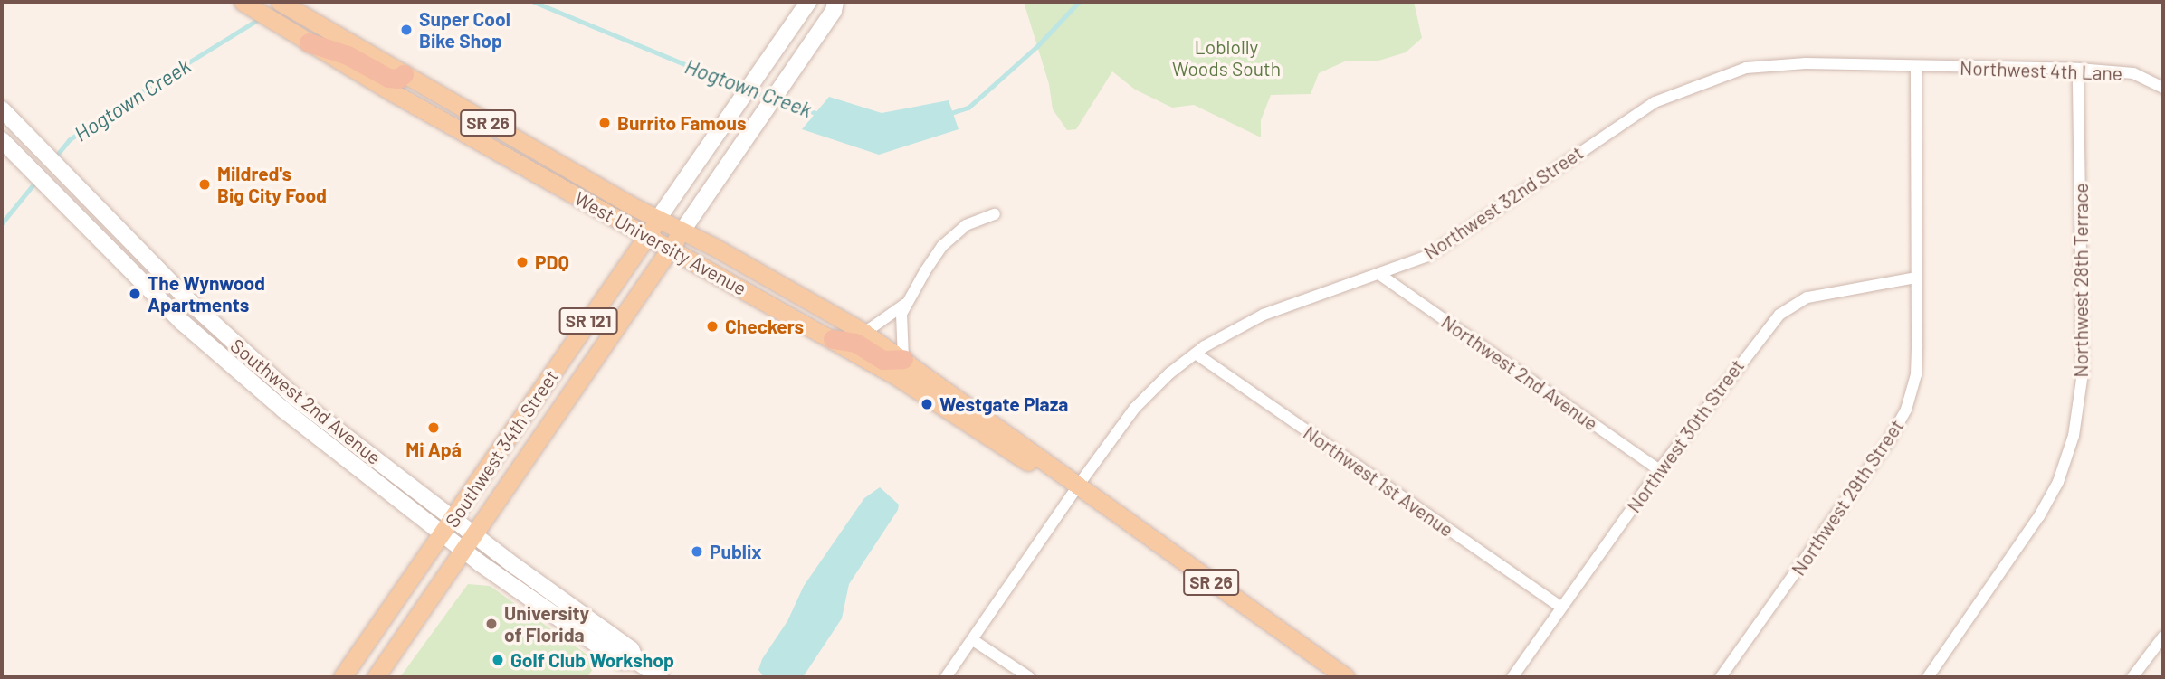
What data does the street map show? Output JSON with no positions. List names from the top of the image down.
{
  "streets": {
    "main road": [
      "SR 26",
      "West University Avenue",
      "SR 121",
      "Southwest 2nd Avenue",
      "Southwest 34th Street"
    ],
    "street": [
      "Northwest 4th Lane",
      "Northwest 32nd Street",
      "Northwest 28th Terrace",
      "Northwest 2nd Avenue",
      "Northwest 30th Street",
      "Northwest 1st Avenue",
      "Northwest 29th Street"
    ]
  },
  "crossings": [
    ["Northwest 4th Lane", "Northwest 32nd Street"],
    ["Northwest 4th Lane", "Northwest 28th Terrace"],
    ["Northwest 4th Lane", "Northwest 29th Street"],
    ["Northwest 32nd Street", "West University Avenue"],
    ["Northwest 32nd Street", "Northwest 2nd Avenue"],
    ["Northwest 32nd Street", "Northwest 1st Avenue"],
    ["Northwest 32nd Street", "Northwest 29th Street"],
    ["West University Avenue", "SR 121"],
    ["West University Avenue", "Southwest 34th Street"],
    ["SR 121", "Southwest 34th Street"],
    ["Northwest 2nd Avenue", "Northwest 30th Street"],
    ["Southwest 2nd Avenue", "Southwest 34th Street"],
    ["Northwest 30th Street", "Northwest 1st Avenue"],
    ["Northwest 30th Street", "Northwest 29th Street"]
  ],
  "water": ["Hogtown Creek"],
  "parks": ["Loblolly Woods South"],
  "places": [
    "Super Cool Bike Shop",
    "Burrito Famous",
    "Mildred's Big City Food",
    "PDQ",
    "The Wynwood Apartments",
    "Checkers",
    "Westgate Plaza",
    "Mi Apá",
    "Publix",
    "University of Florida",
    "Golf Club Workshop"
  ]
}
